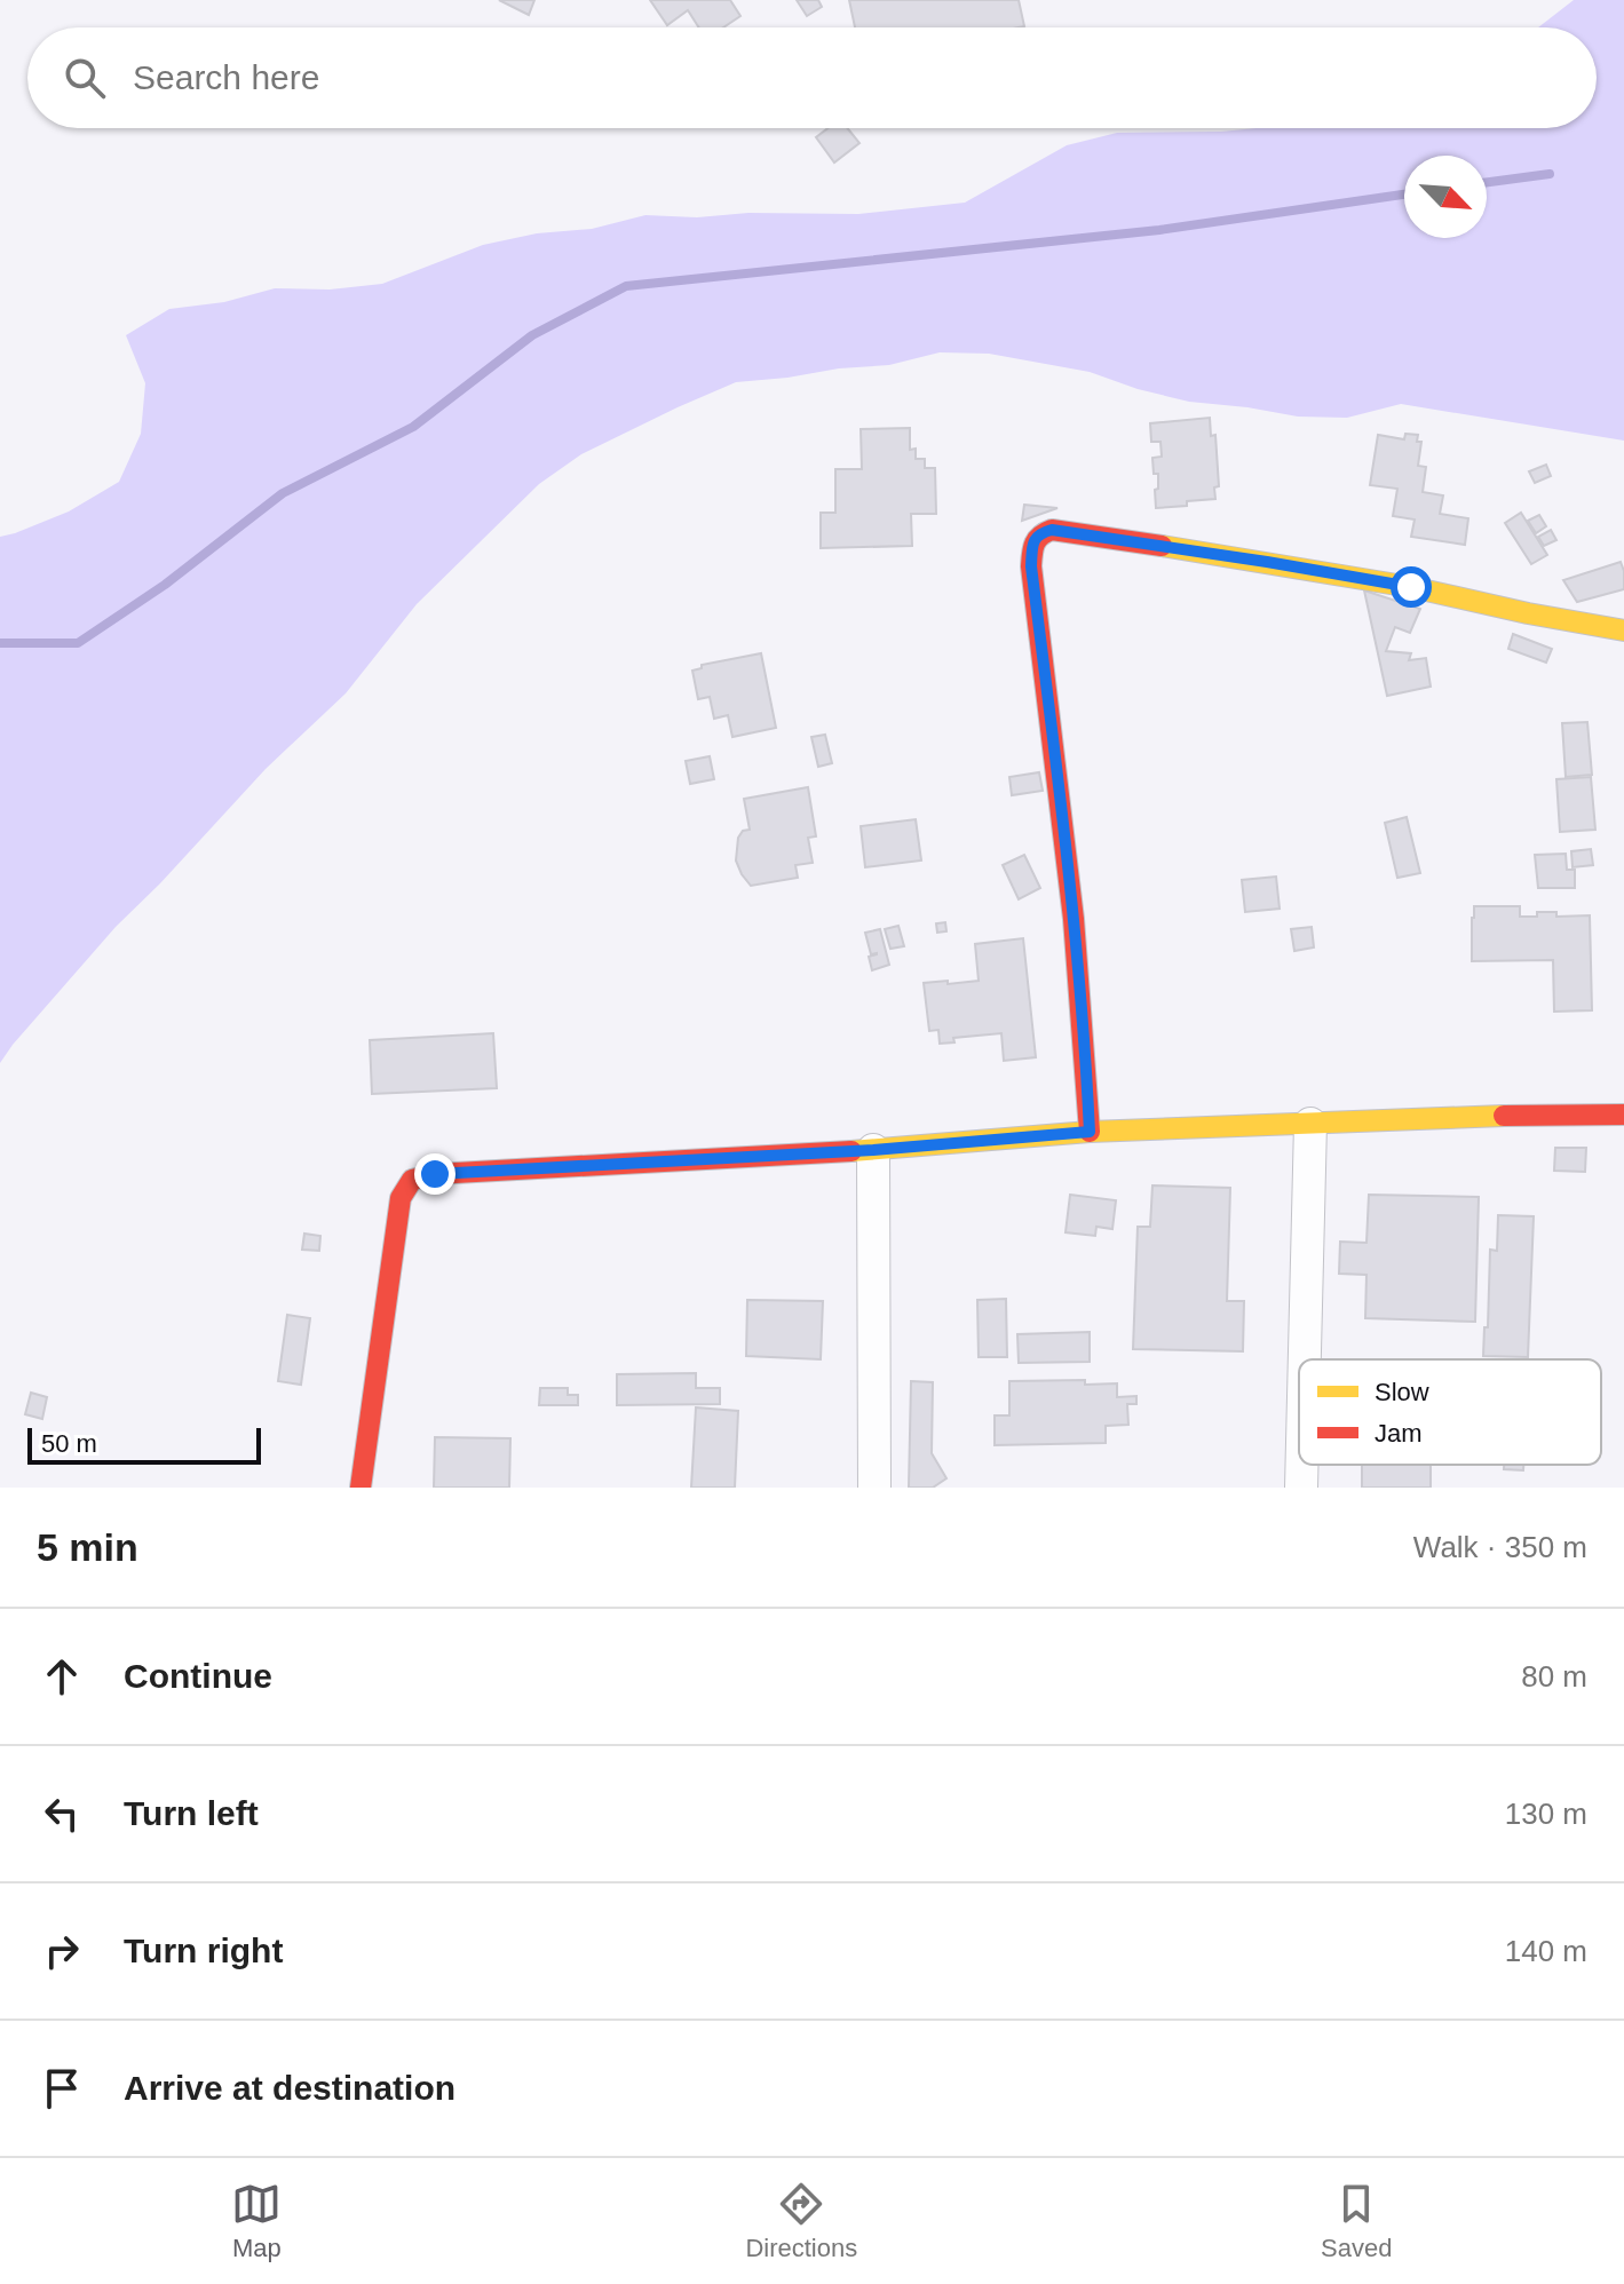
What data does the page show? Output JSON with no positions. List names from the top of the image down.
{
  "legend": ["Slow", "Jam"],
  "scale_bar": "50 m",
  "north": "bottom right",
  "page": {
    "search": "Search here",
    "scale": "50 m",
    "heading": ["5 min", "Walk · 350 m"],
    "list": [
      ["Continue", "80 m"],
      ["Turn left", "130 m"],
      ["Turn right", "140 m"],
      "Arrive at destination"
    ],
    "nav": ["Map", "Directions", "Saved"]
  }
}
